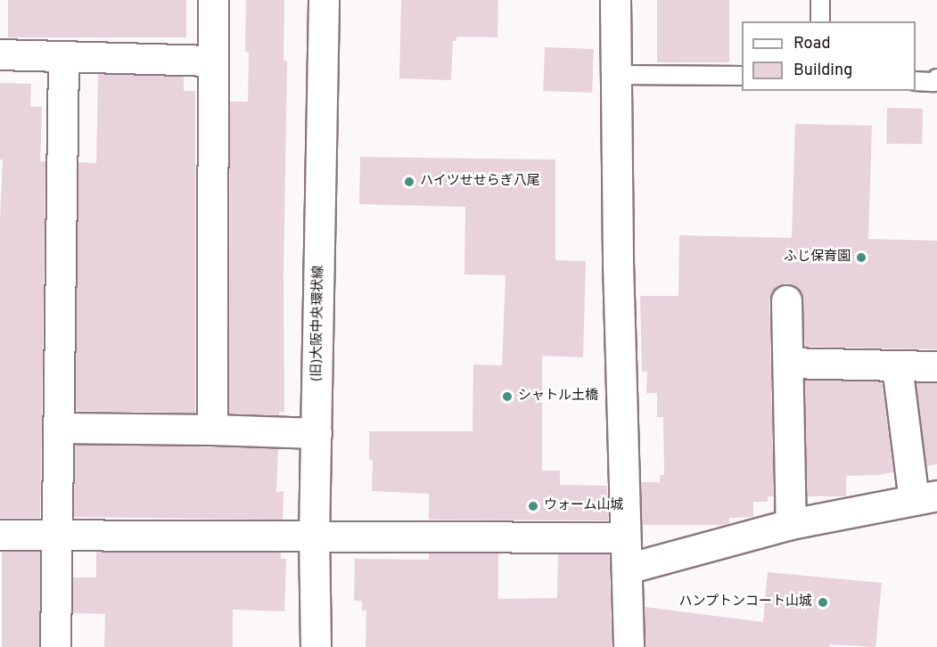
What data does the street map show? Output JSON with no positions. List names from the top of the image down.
{
  "streets": {
    "street": ["(旧)大阪中央環状線"]
  },
  "places": [
    "ハイツせせらぎ八尾",
    "ふじ保育園",
    "シャトル土橋",
    "ウォーム山城",
    "ハンプトンコート山城"
  ],
  "legend": ["Road", "Building"]
}
